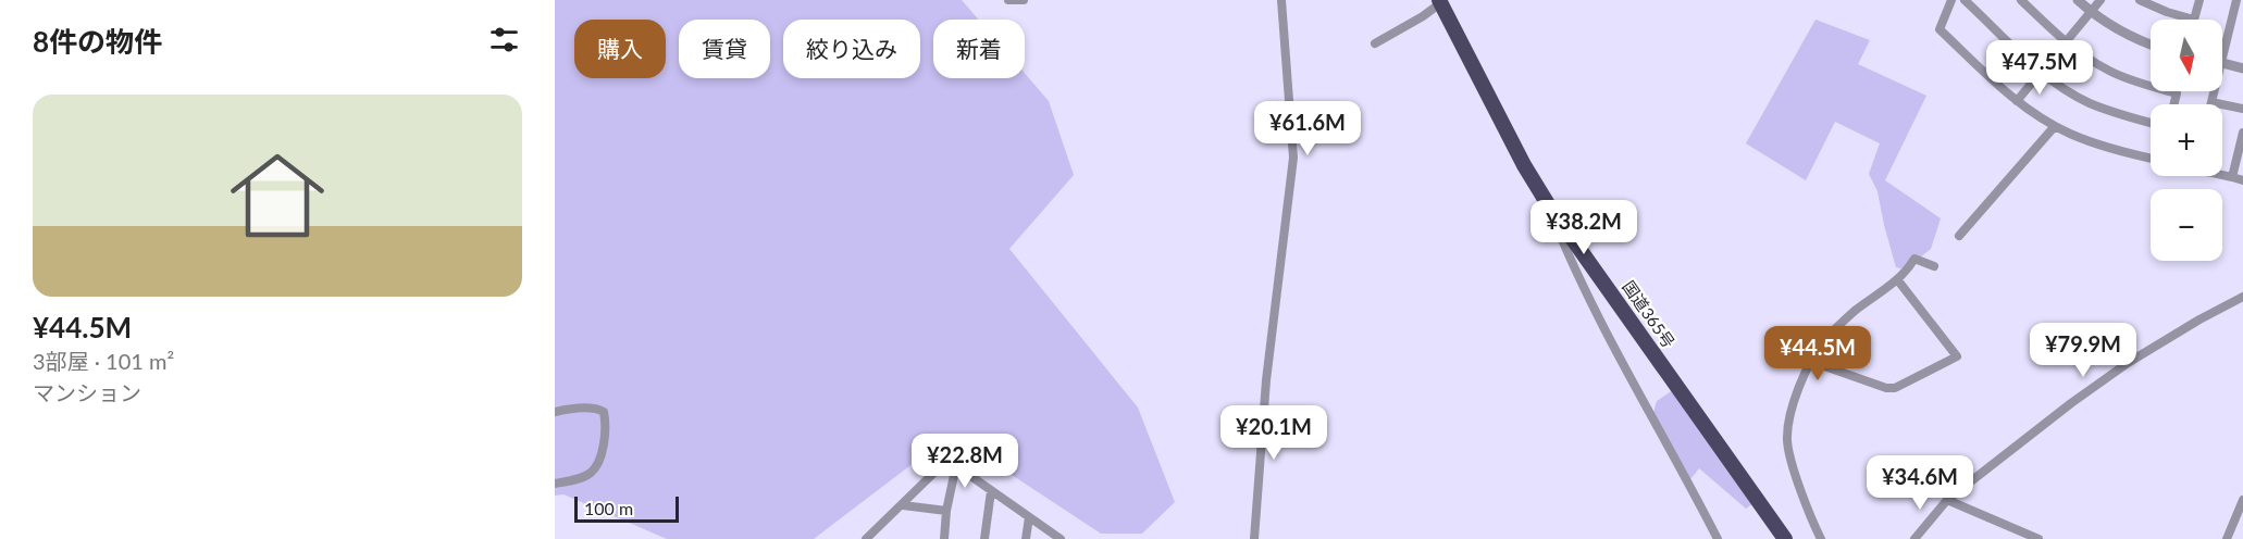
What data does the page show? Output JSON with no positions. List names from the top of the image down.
{
  "streets": {
    "highway": ["国道365号"]
  },
  "scale_bar": "100 m",
  "north": "bottom",
  "page": {
    "heading": "8件の物件",
    "map_buttons": ["+", "−"],
    "chip": [
      "購入",
      "賃貸",
      "絞り込み",
      "新着"
    ],
    "price": [
      "¥47.5M",
      "¥61.6M",
      "¥38.2M",
      "¥79.9M",
      "¥44.5M",
      "¥20.1M",
      "¥22.8M",
      "¥34.6M"
    ],
    "list": [
      {
        "name": "¥44.5M",
        "note": "3部屋 · 101 m² · マンション"
      }
    ],
    "scale": "100 m"
  }
}
